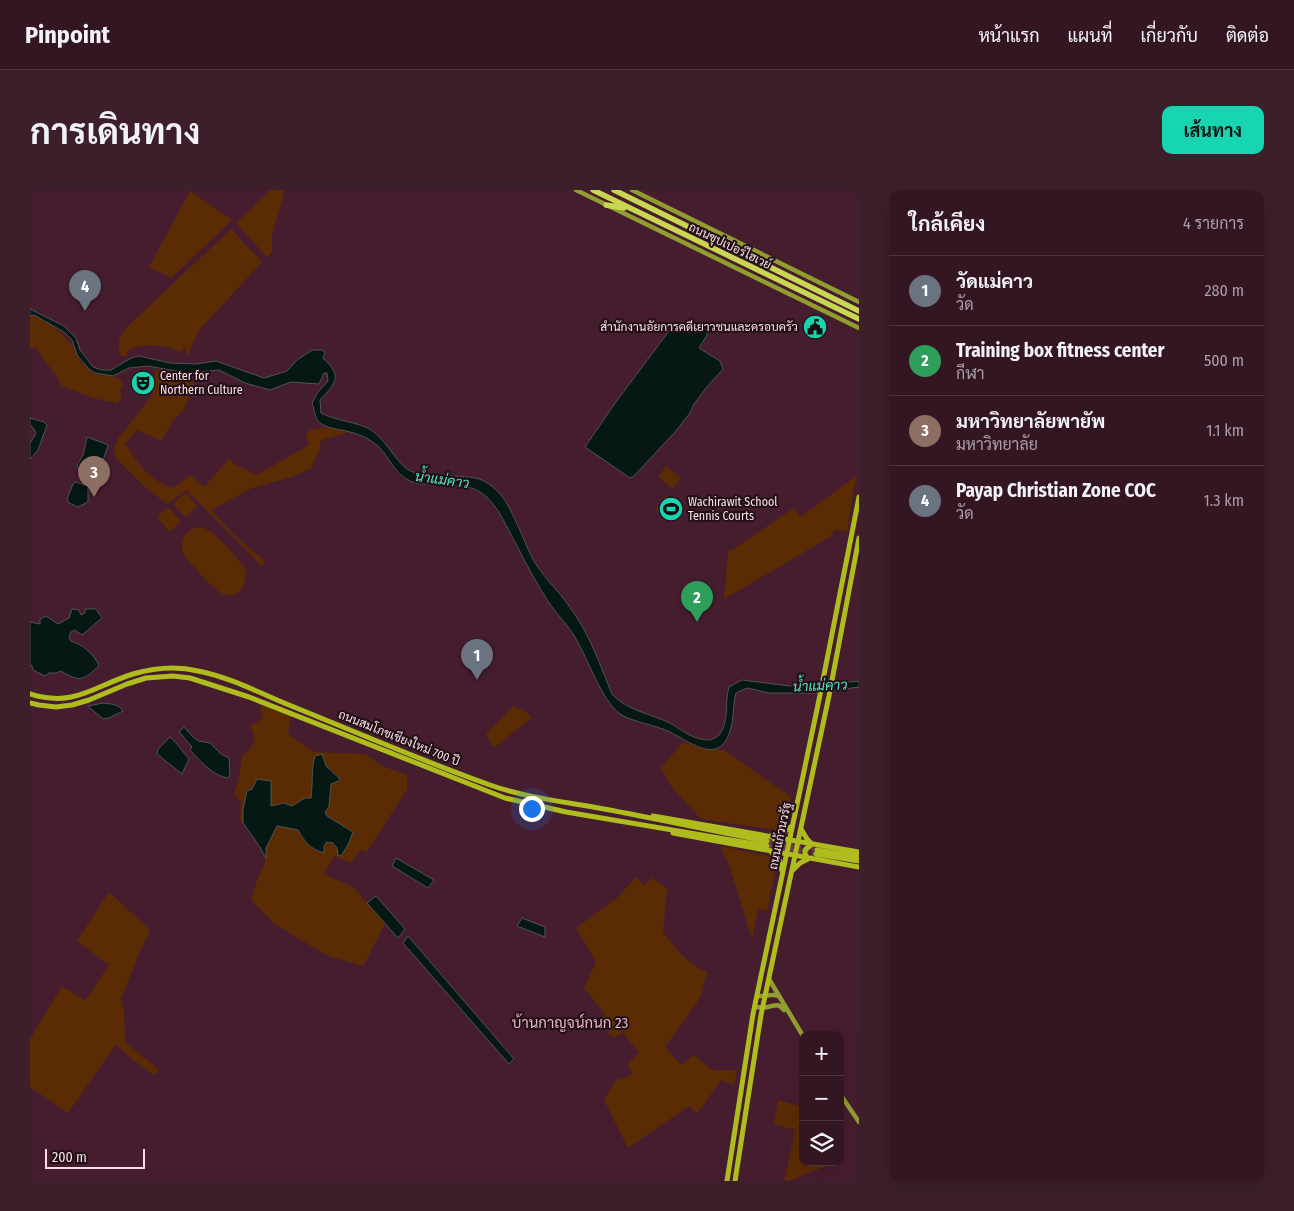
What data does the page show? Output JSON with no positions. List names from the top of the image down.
{
  "streets": {
    "highway": ["ถนนซุปเปอร์ไฮเวย์"],
    "main road": ["ถนนสมโภชเชียงใหม่ 700 ปี", "ถนนแก้วนวรัฐ"]
  },
  "districts": ["บ้านกาญจน์กนก 23"],
  "water": ["น้ำแม่คาว"],
  "places": {
    "public building": ["สำนักงานอัยการคดีเยาวชนและครอบครัว"],
    "theatre": ["Center for Northern Culture"],
    "sports": ["Wachirawit School Tennis Courts"]
  },
  "scale_bar": "200 m",
  "page": {
    "header": "Pinpoint",
    "nav": [
      "หน้าแรก",
      "แผนที่",
      "เกี่ยวกับ",
      "ติดต่อ"
    ],
    "buttons": "เส้นทาง",
    "title": "การเดินทาง",
    "heading": ["ใกล้เคียง", "4 รายการ"],
    "list": [
      {
        "mark": "1",
        "name": "วัดแม่คาว",
        "note": "วัด",
        "value": "280 m"
      },
      {
        "mark": "2",
        "name": "Training box fitness center",
        "note": "กีฬา",
        "value": "500 m"
      },
      {
        "mark": "3",
        "name": "มหาวิทยาลัยพายัพ",
        "note": "มหาวิทยาลัย",
        "value": "1.1 km"
      },
      {
        "mark": "4",
        "name": "Payap Christian Zone COC",
        "note": "วัด",
        "value": "1.3 km"
      }
    ],
    "pins": [
      "4",
      "3",
      "2",
      "1"
    ],
    "map_buttons": ["+", "−"],
    "scale": "200 m"
  }
}
